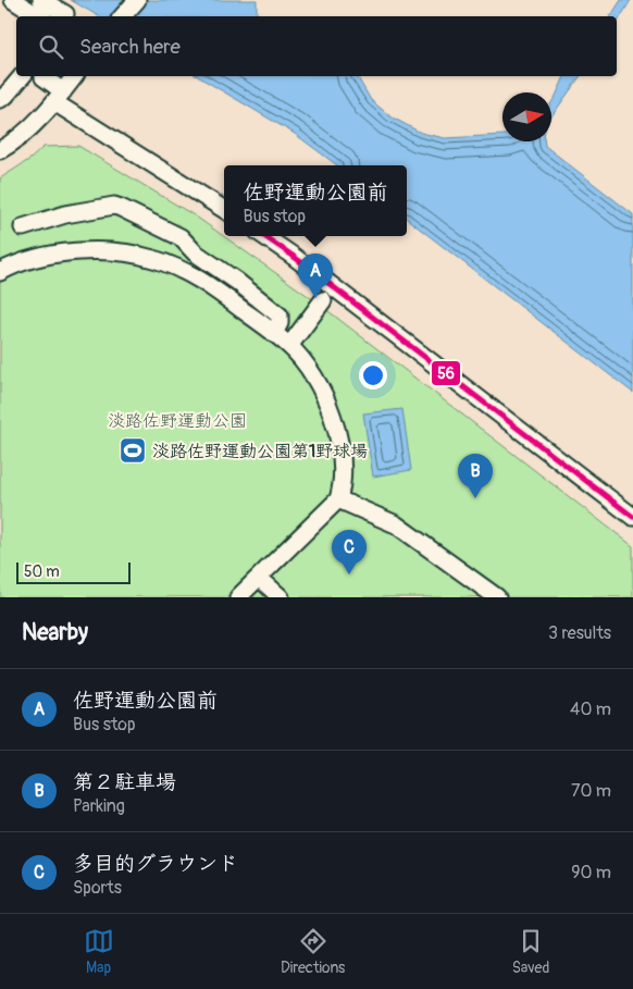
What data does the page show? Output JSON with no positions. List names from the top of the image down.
{
  "parks": ["淡路佐野運動公園"],
  "places": {
    "sports": ["淡路佐野運動公園第1野球場"]
  },
  "lines": ["transit line 56"],
  "scale_bar": "50 m",
  "north": "right",
  "page": {
    "search": "Search here",
    "popup": ["佐野運動公園前", "Bus stop"],
    "pins": ["A", "B", "C"],
    "scale": "50 m",
    "heading": ["Nearby", "3 results"],
    "list": [
      {
        "mark": "A",
        "name": "佐野運動公園前",
        "note": "Bus stop",
        "value": "40 m"
      },
      {
        "mark": "B",
        "name": "第２駐車場",
        "note": "Parking",
        "value": "70 m"
      },
      {
        "mark": "C",
        "name": "多目的グラウンド",
        "note": "Sports",
        "value": "90 m"
      }
    ],
    "nav": ["Map", "Directions", "Saved"]
  }
}
